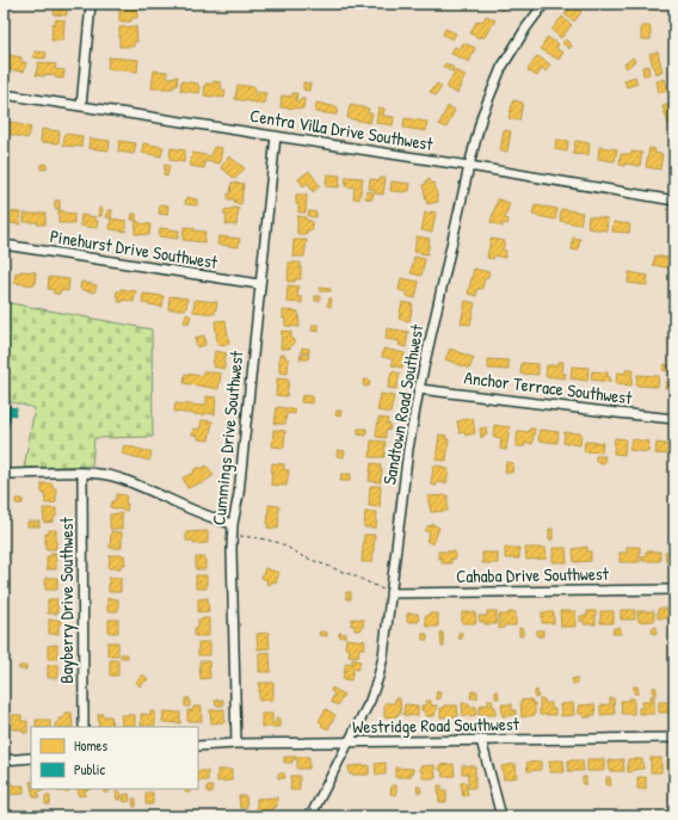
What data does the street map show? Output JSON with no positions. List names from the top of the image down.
{
  "streets": {
    "street": [
      "Centra Villa Drive Southwest",
      "Pinehurst Drive Southwest",
      "Anchor Terrace Southwest",
      "Sandtown Road Southwest",
      "Cummings Drive Southwest",
      "Cahaba Drive Southwest",
      "Bayberry Drive Southwest",
      "Westridge Road Southwest"
    ]
  },
  "crossings": [
    ["Centra Villa Drive Southwest", "Sandtown Road Southwest"],
    ["Centra Villa Drive Southwest", "Cummings Drive Southwest"],
    ["Pinehurst Drive Southwest", "Cummings Drive Southwest"],
    ["Anchor Terrace Southwest", "Sandtown Road Southwest"],
    ["Sandtown Road Southwest", "Cahaba Drive Southwest"],
    ["Sandtown Road Southwest", "Westridge Road Southwest"],
    ["Cummings Drive Southwest", "Westridge Road Southwest"]
  ],
  "legend": ["Homes", "Public"]
}
